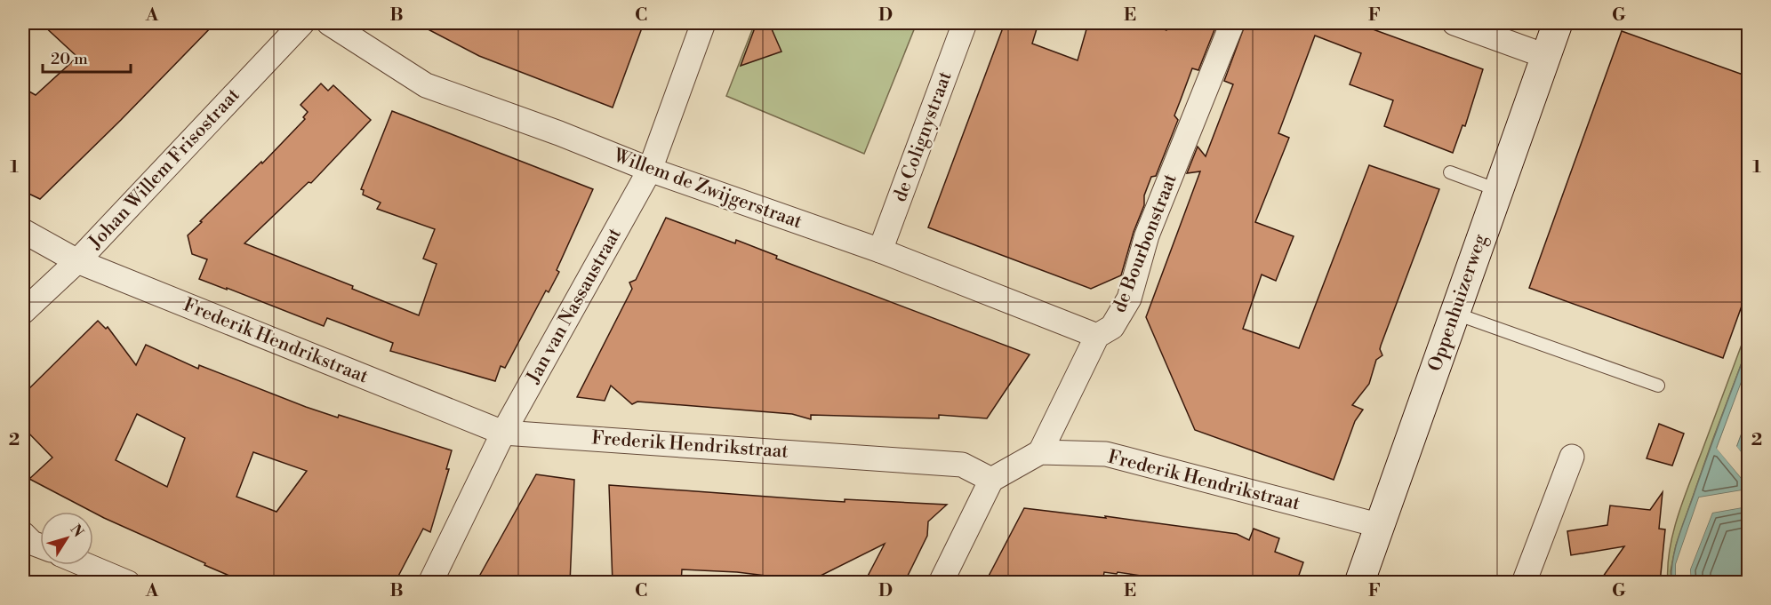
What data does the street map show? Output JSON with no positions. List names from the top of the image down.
{
  "streets": {
    "main road": ["Oppenhuizerweg"],
    "street": [
      "de Colignystraat",
      "Johan Willem Frisostraat",
      "Willem de Zwijgerstraat",
      "de Bourbonstraat",
      "Jan van Nassaustraat",
      "Frederik Hendrikstraat"
    ]
  },
  "crossings": [
    ["de Colignystraat", "Willem de Zwijgerstraat"],
    ["Johan Willem Frisostraat", "Frederik Hendrikstraat"],
    ["Willem de Zwijgerstraat", "de Bourbonstraat"],
    ["Willem de Zwijgerstraat", "Jan van Nassaustraat"],
    ["de Bourbonstraat", "Frederik Hendrikstraat"],
    ["Oppenhuizerweg", "Frederik Hendrikstraat"],
    ["Jan van Nassaustraat", "Frederik Hendrikstraat"]
  ],
  "scale_bar": "20 m",
  "north": "top right",
  "grid": {
    "columns": [
      "A",
      "B",
      "C",
      "D",
      "E",
      "F",
      "G"
    ],
    "rows": ["1", "2"]
  }
}
